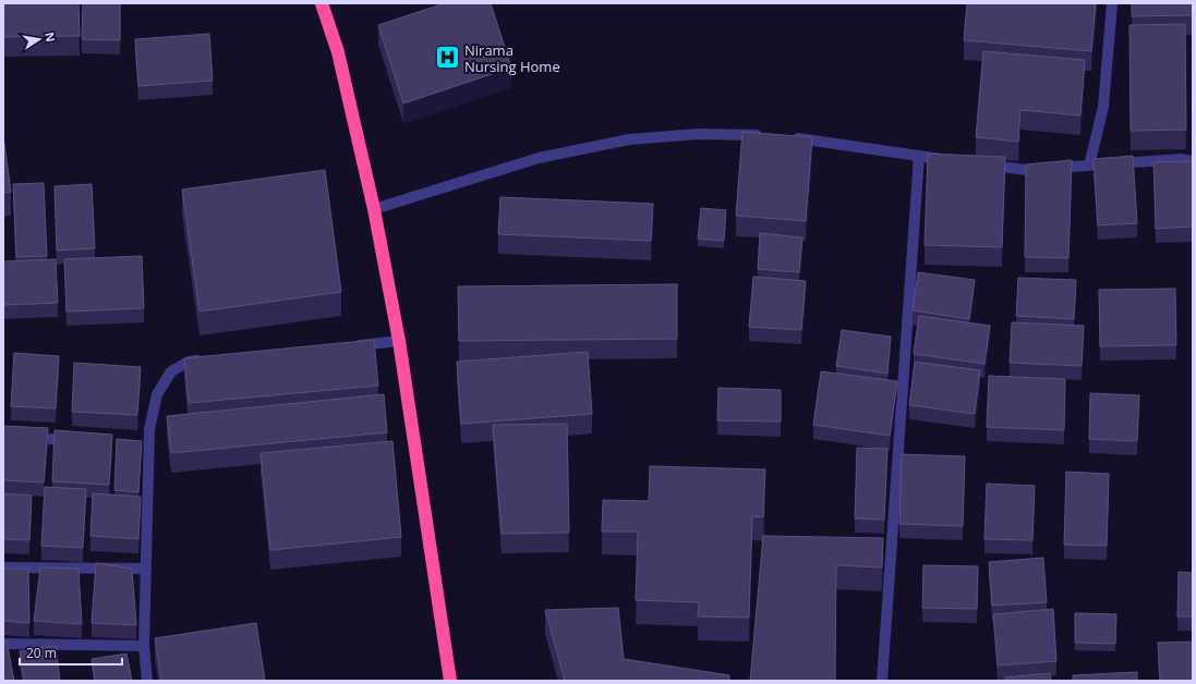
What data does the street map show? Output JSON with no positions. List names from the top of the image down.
{
  "places": {
    "hospital": ["Nirama Nursing Home"]
  },
  "scale_bar": "20 m",
  "north": "right"
}
